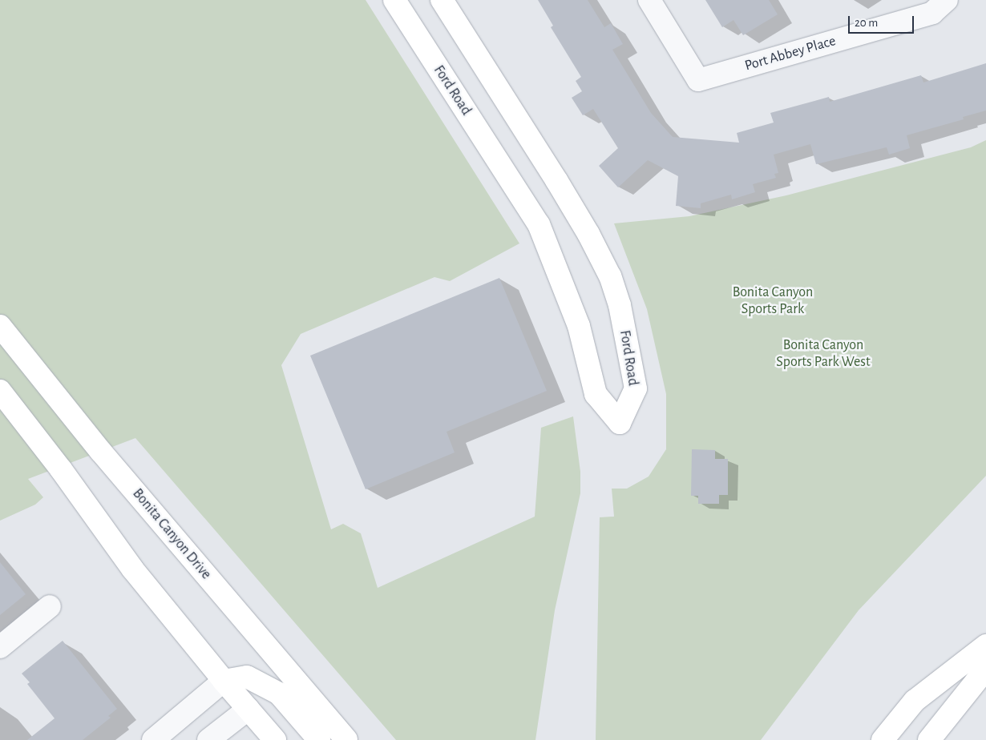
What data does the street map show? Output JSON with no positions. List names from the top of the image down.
{
  "streets": {
    "main road": ["Ford Road", "Bonita Canyon Drive"],
    "street": ["Port Abbey Place"]
  },
  "parks": ["Bonita Canyon Sports Park", "Bonita Canyon Sports Park West"],
  "scale_bar": "20 m"
}
